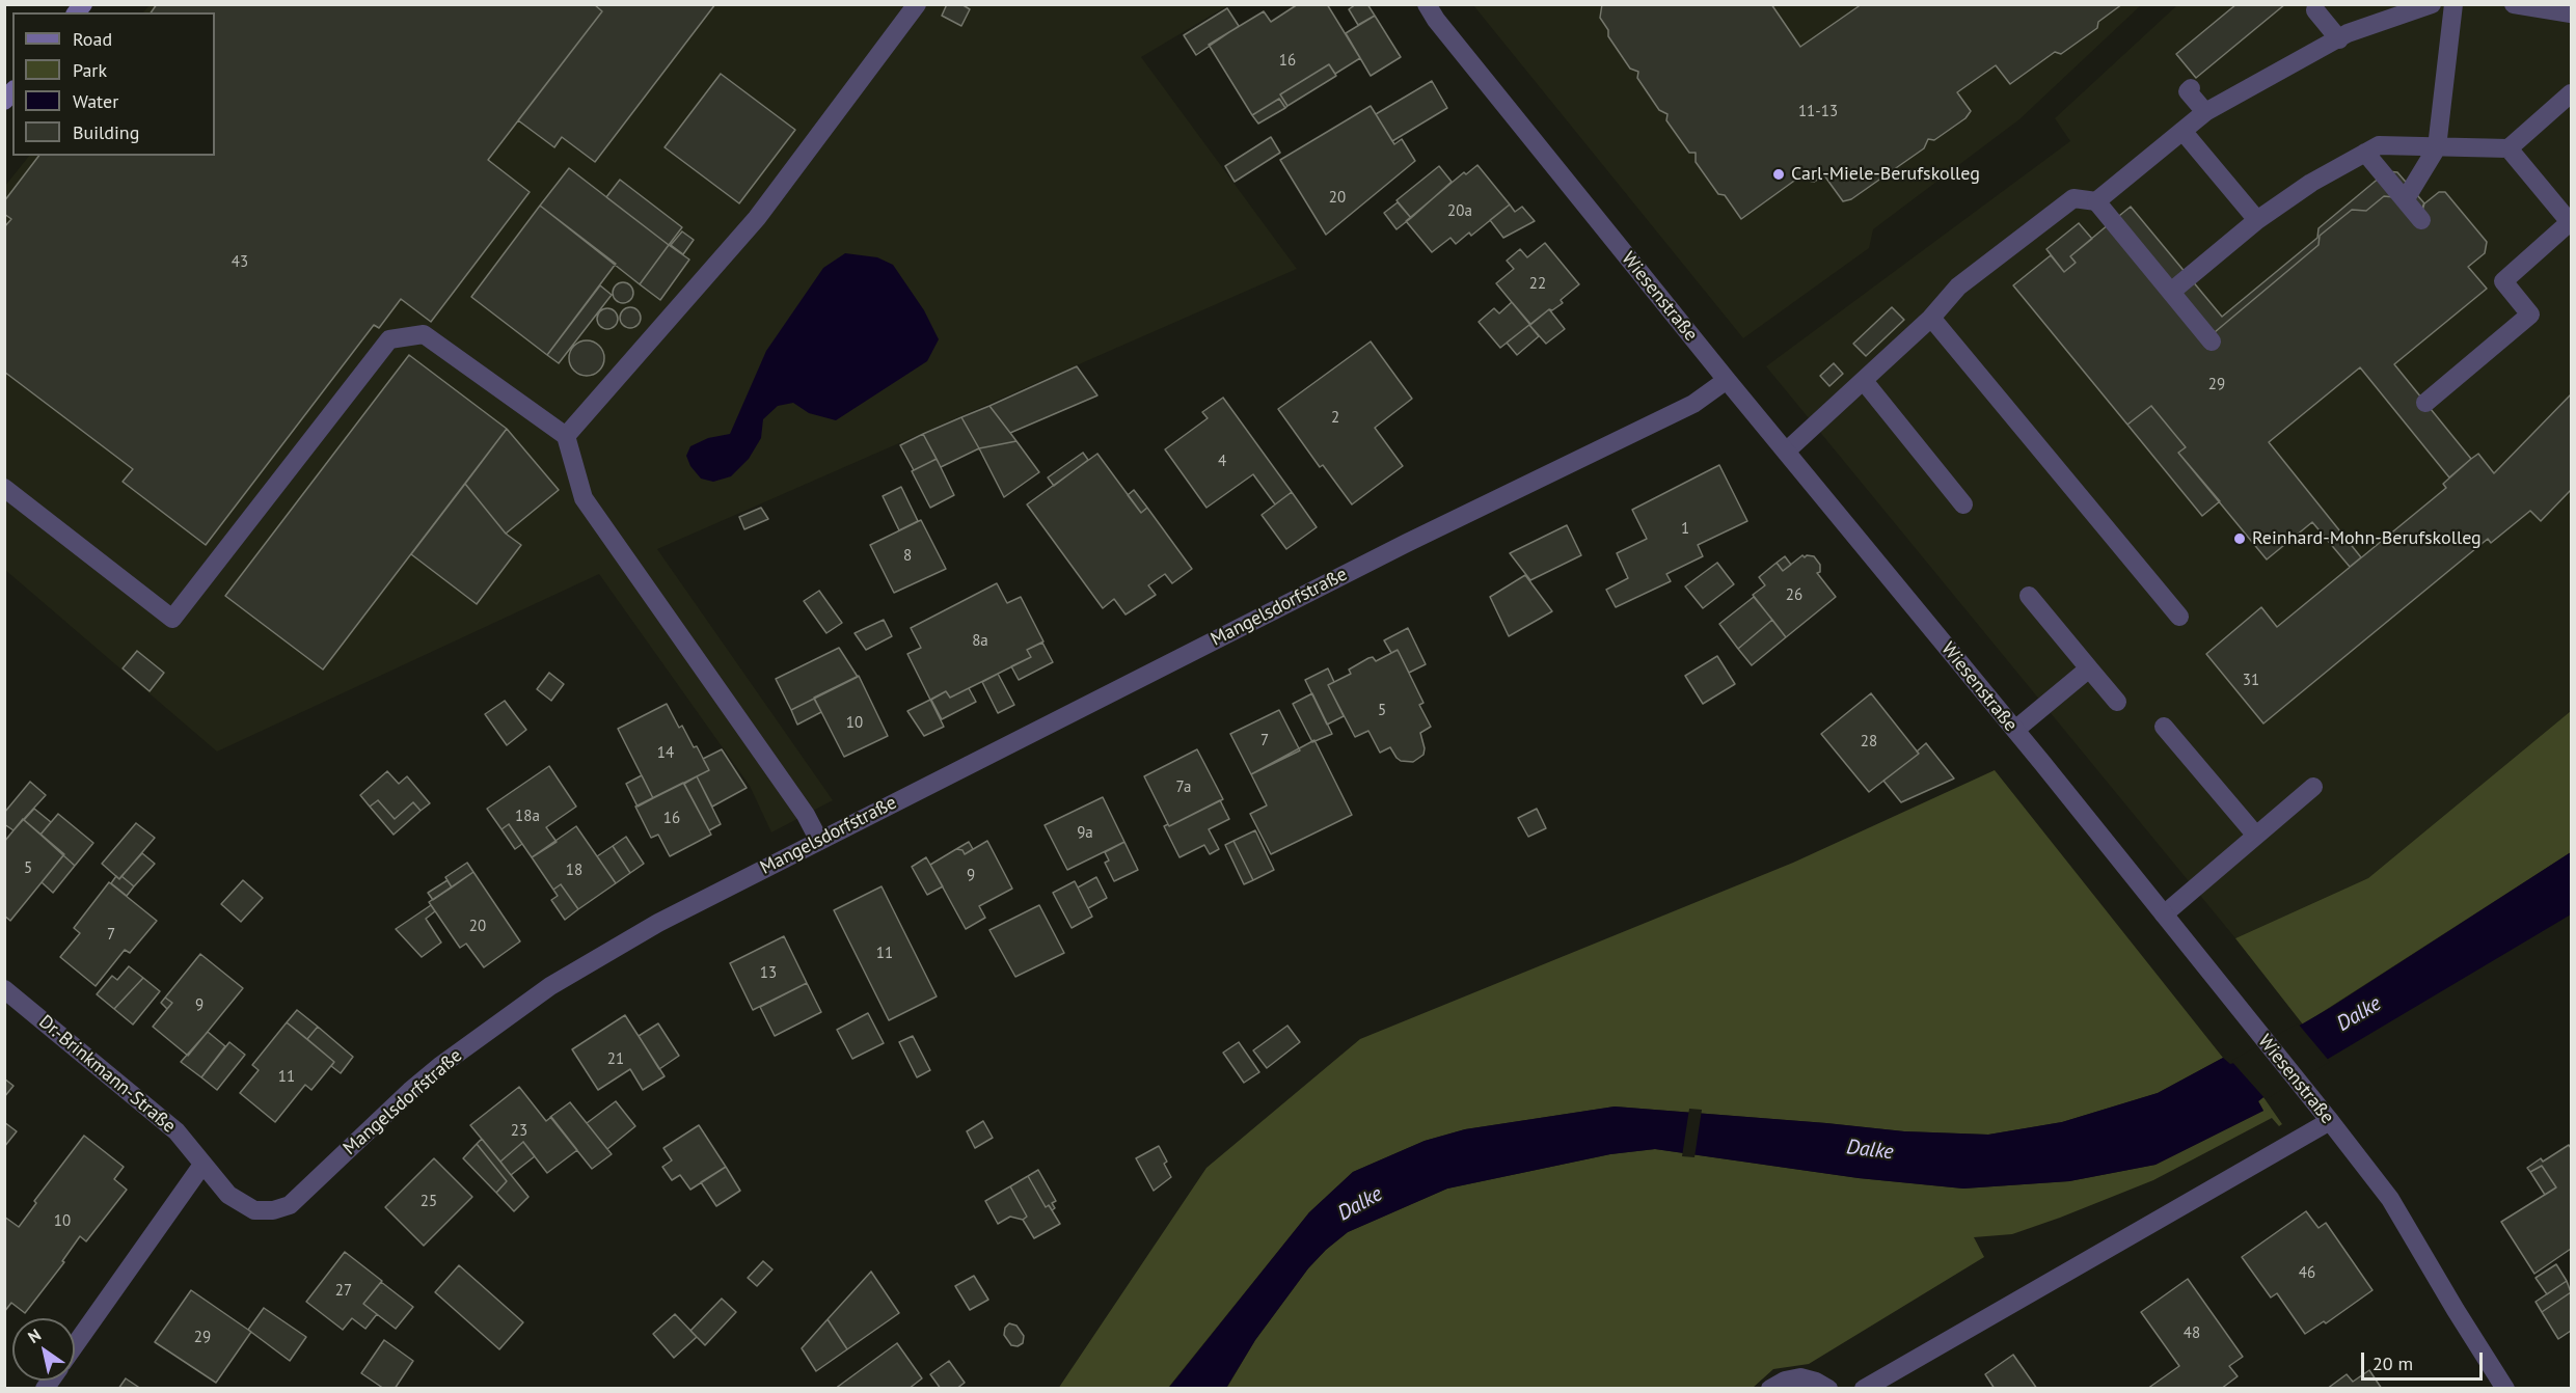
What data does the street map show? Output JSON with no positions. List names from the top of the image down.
{
  "streets": {
    "street": ["Wiesenstraße", "Mangelsdorfstraße", "Dr.-Brinkmann-Straße"]
  },
  "crossings": [
    ["Wiesenstraße", "Mangelsdorfstraße"],
    ["Mangelsdorfstraße", "Dr.-Brinkmann-Straße"]
  ],
  "water": ["Dalke"],
  "places": ["Carl-Miele-Berufskolleg", "Reinhard-Mohn-Berufskolleg"],
  "house_numbers": [
    "16",
    "11-13",
    "20",
    "20a",
    "43",
    "22",
    "29",
    "2",
    "4",
    "1",
    "8",
    "26",
    "8a",
    "31",
    "5",
    "10",
    "7",
    "28",
    "14",
    "7a",
    "18a",
    "16",
    "9a",
    "5",
    "18",
    "9",
    "20",
    "7",
    "11",
    "13",
    "9",
    "21",
    "11",
    "23",
    "25",
    "10",
    "46",
    "27",
    "48",
    "29"
  ],
  "legend": [
    "Road",
    "Park",
    "Water",
    "Building"
  ],
  "scale_bar": "20 m",
  "north": "top left"
}
